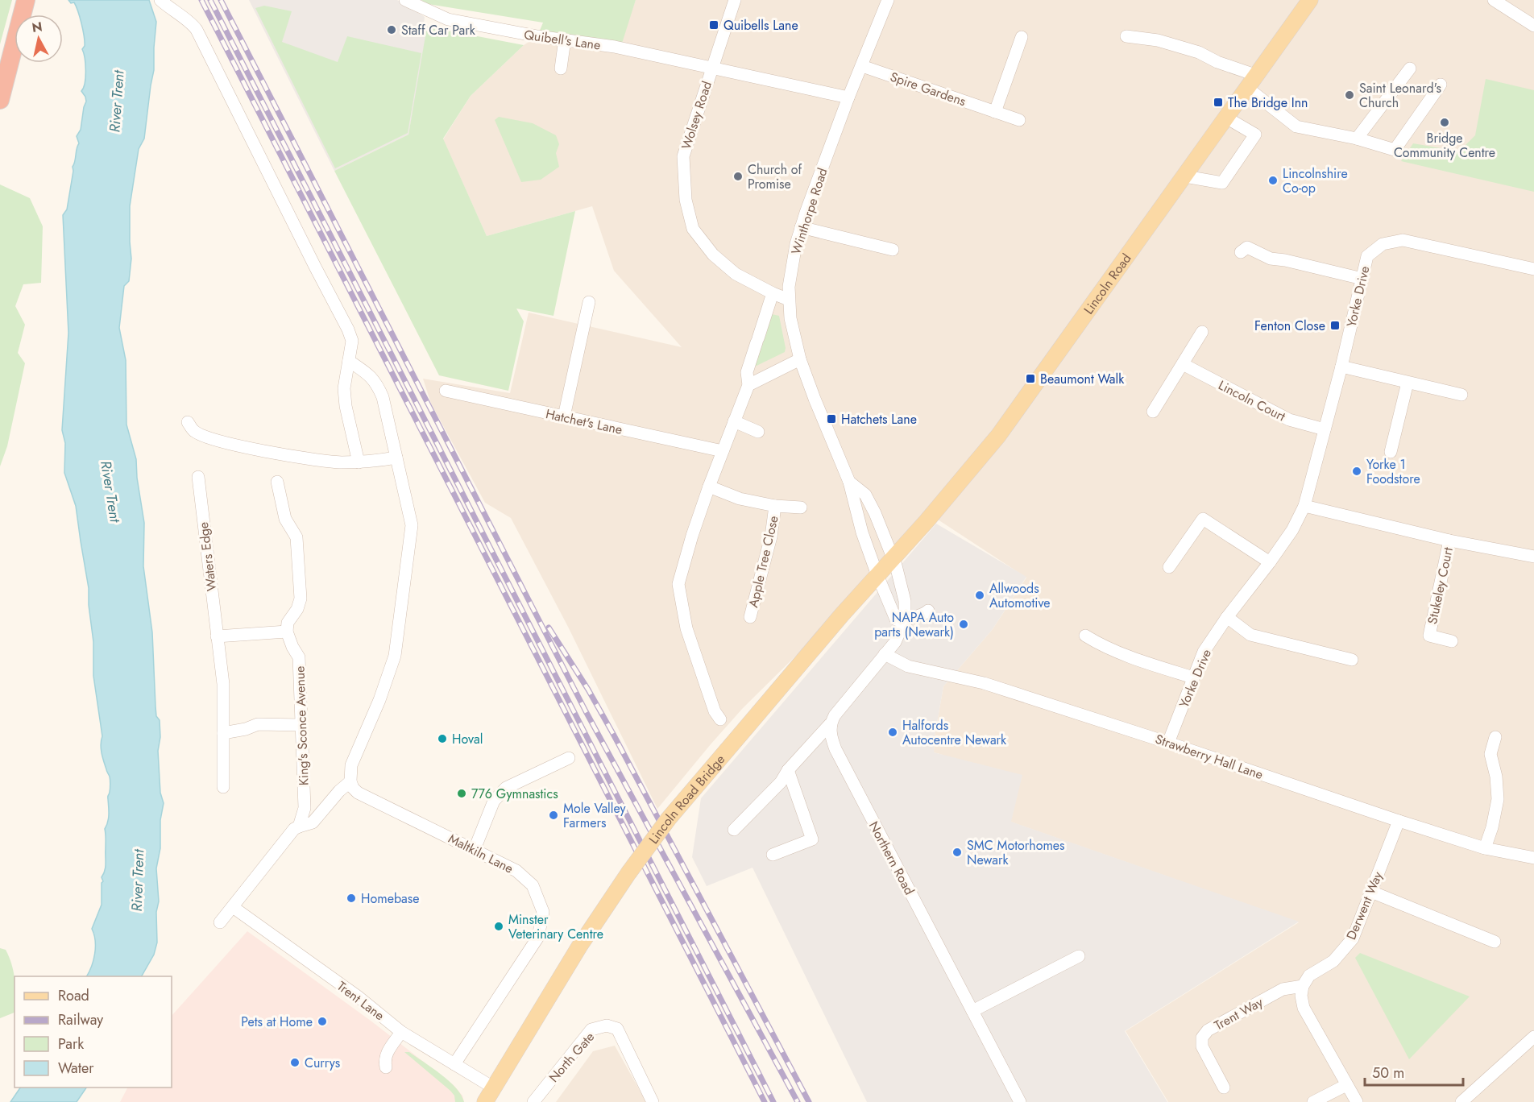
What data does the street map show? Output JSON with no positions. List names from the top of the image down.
{
  "streets": {
    "main road": ["Lincoln Road", "Lincoln Road Bridge"],
    "street": [
      "Quibell's Lane",
      "Spire Gardens",
      "Wolsey Road",
      "Winthorpe Road",
      "Yorke Drive",
      "Lincoln Court",
      "Hatchet's Lane",
      "Waters Edge",
      "Apple Tree Close",
      "Stukeley Court",
      "King's Sconce Avenue",
      "Strawberry Hall Lane",
      "Maltkiln Lane",
      "Northern Road",
      "Derwent Way",
      "Trent Lane",
      "Trent Way",
      "North Gate"
    ]
  },
  "crossings": [
    ["Quibell's Lane", "Wolsey Road"],
    ["Quibell's Lane", "Winthorpe Road"],
    ["Spire Gardens", "Winthorpe Road"],
    ["Wolsey Road", "Winthorpe Road"],
    ["Winthorpe Road", "Lincoln Road"],
    ["Winthorpe Road", "Lincoln Road Bridge"],
    ["Lincoln Road", "Lincoln Road Bridge"],
    ["Yorke Drive", "Lincoln Court"],
    ["Yorke Drive", "Strawberry Hall Lane"],
    ["Strawberry Hall Lane", "Derwent Way"],
    ["Lincoln Road Bridge", "Trent Lane"],
    ["Maltkiln Lane", "Trent Lane"],
    ["Derwent Way", "Trent Way"]
  ],
  "water": ["River Trent"],
  "places": {
    "transit": [
      "Quibells Lane",
      "The Bridge Inn",
      "Fenton Close",
      "Beaumont Walk",
      "Hatchets Lane"
    ],
    "other": [
      "Staff Car Park",
      "Saint Leonard's Church",
      "Bridge Community Centre",
      "Church of Promise",
      "Lincolnshire Co-op",
      "Yorke 1 Foodstore",
      "Allwoods Automotive",
      "NAPA Auto parts (Newark)",
      "Halfords Autocentre Newark",
      "Hoval",
      "776 Gymnastics",
      "Mole Valley Farmers",
      "SMC Motorhomes Newark",
      "Homebase",
      "Minster Veterinary Centre",
      "Pets at Home",
      "Currys"
    ]
  },
  "legend": [
    "Road",
    "Railway",
    "Park",
    "Water"
  ],
  "scale_bar": "50 m",
  "north": "top"
}
